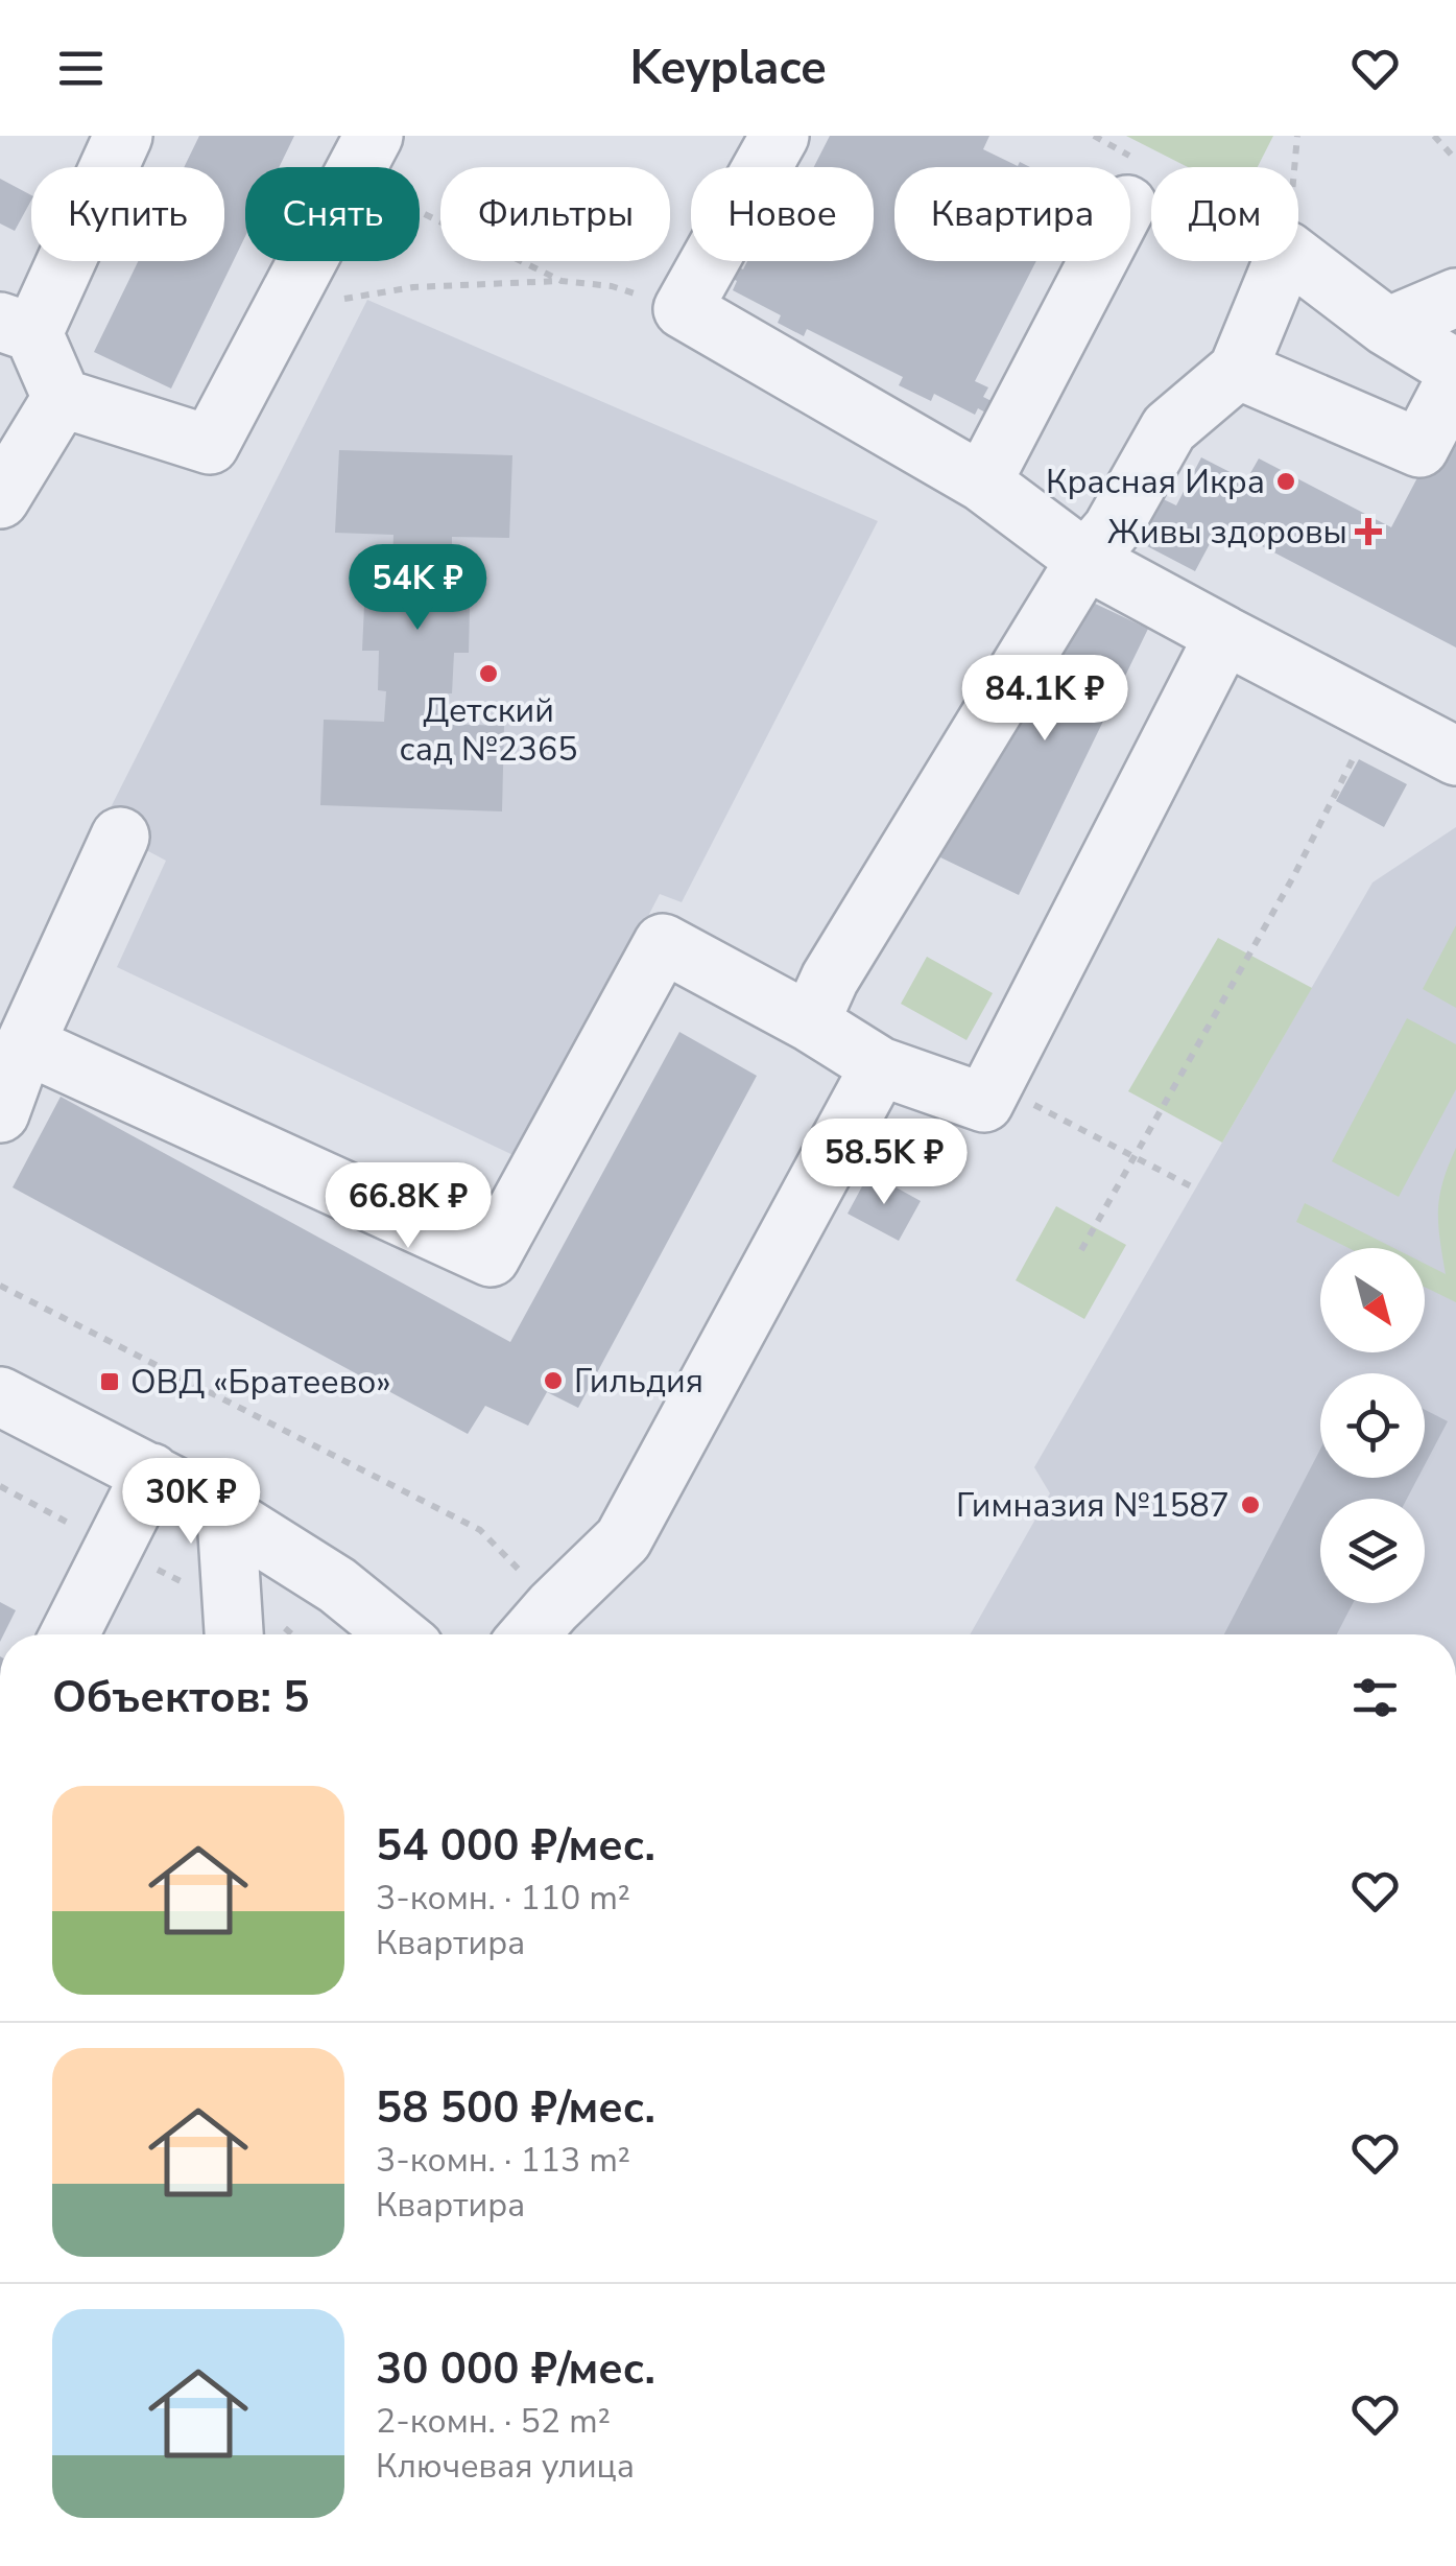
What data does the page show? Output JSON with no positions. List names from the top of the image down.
{
  "places": {
    "other": [
      "Красная Икра",
      "Детский сад №2365",
      "Гильдия",
      "Гимназия №1587"
    ],
    "health": ["Живы здоровы"],
    "transit": ["ОВД «Братеево»"]
  },
  "north": "bottom right",
  "page": {
    "header": "Keyplace",
    "chip": [
      "Купить",
      "Снять",
      "Фильтры",
      "Новое",
      "Квартира",
      "Дом"
    ],
    "price": [
      "54K ₽",
      "84.1K ₽",
      "58.5K ₽",
      "66.8K ₽",
      "30K ₽"
    ],
    "heading": "Объектов: 5",
    "list": [
      {
        "name": "54 000 ₽/мес.",
        "note": "3-комн. · 110 m² · Квартира"
      },
      {
        "name": "58 500 ₽/мес.",
        "note": "3-комн. · 113 m² · Квартира"
      },
      {
        "name": "30 000 ₽/мес.",
        "note": "2-комн. · 52 m² · Ключевая улица"
      }
    ]
  }
}
